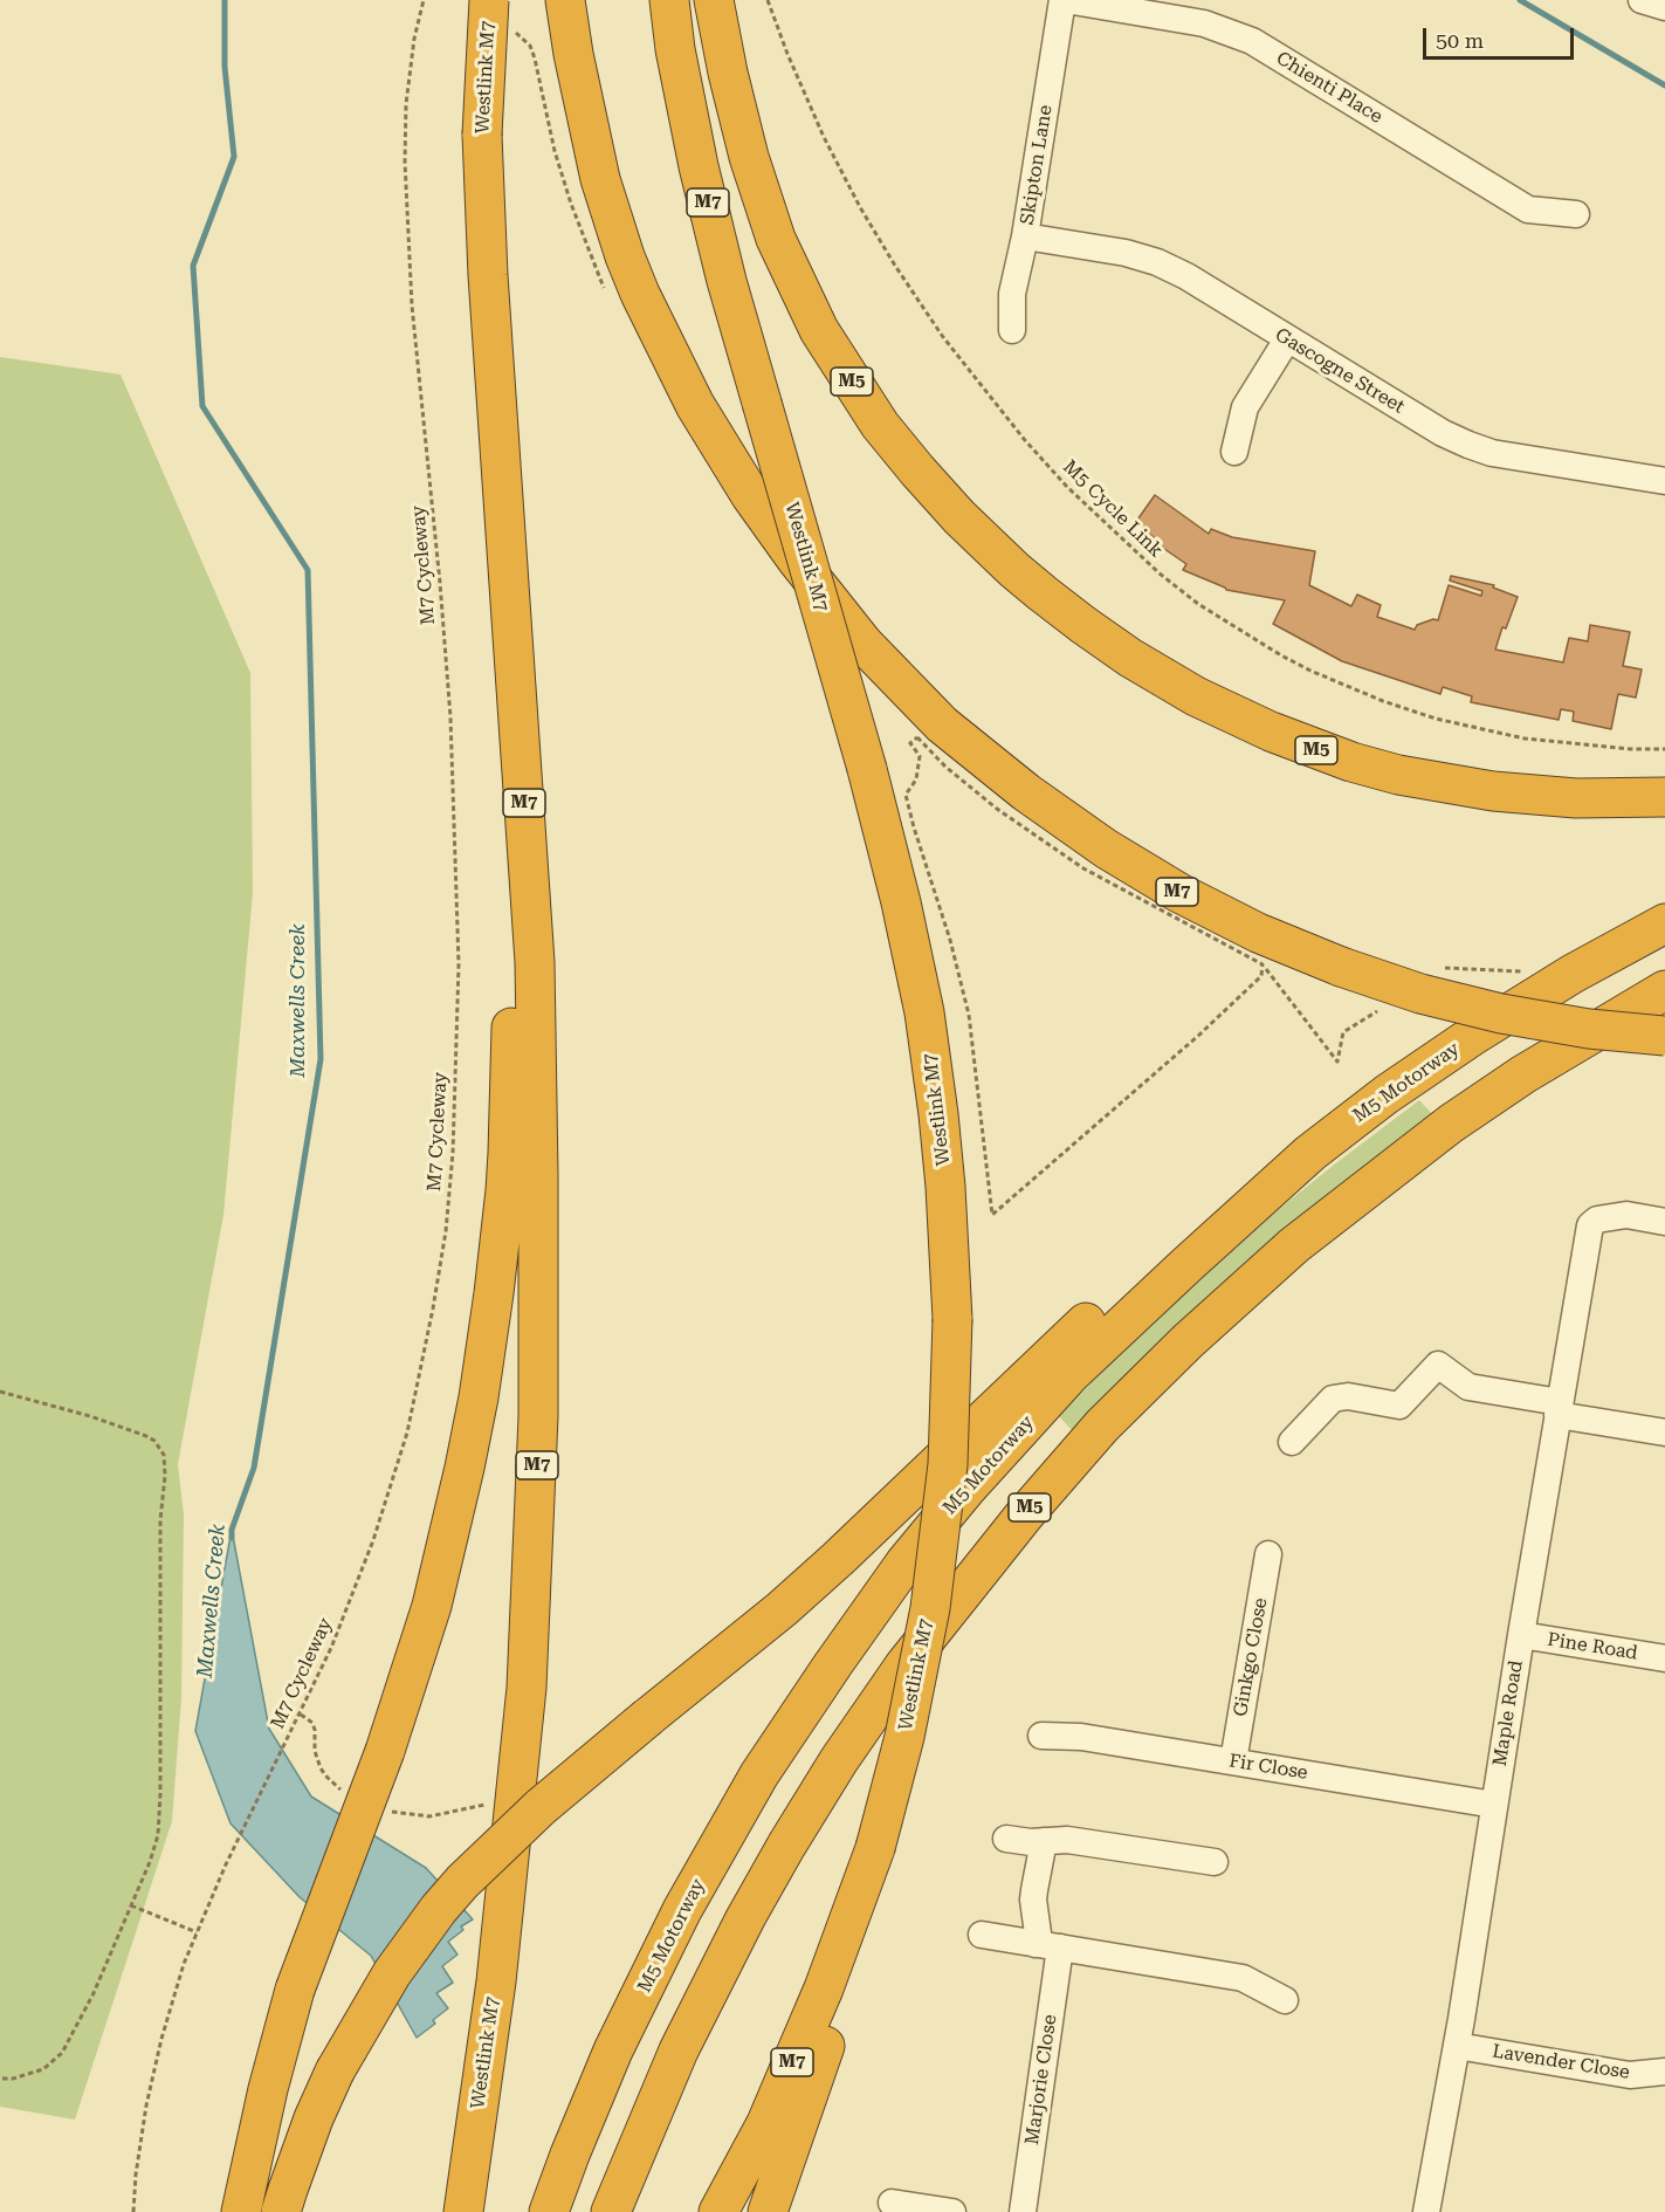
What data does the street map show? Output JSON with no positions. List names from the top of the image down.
{
  "streets": {
    "highway": [
      "Westlink M7",
      "M7",
      "M5",
      "M5 Motorway"
    ],
    "street": [
      "Chienti Place",
      "Skipton Lane",
      "Gascogne Street",
      "Pine Road",
      "Ginkgo Close",
      "Maple Road",
      "Fir Close",
      "Lavender Close",
      "Marjorie Close"
    ],
    "path": ["M5 Cycle Link", "M7 Cycleway"]
  },
  "crossings": [
    ["Westlink M7", "M7"],
    ["Chienti Place", "Skipton Lane"],
    ["Skipton Lane", "Gascogne Street"],
    ["Pine Road", "Maple Road"],
    ["Ginkgo Close", "Fir Close"],
    ["Maple Road", "Fir Close"],
    ["Maple Road", "Lavender Close"]
  ],
  "water": ["Maxwells Creek"],
  "scale_bar": "50 m"
}
